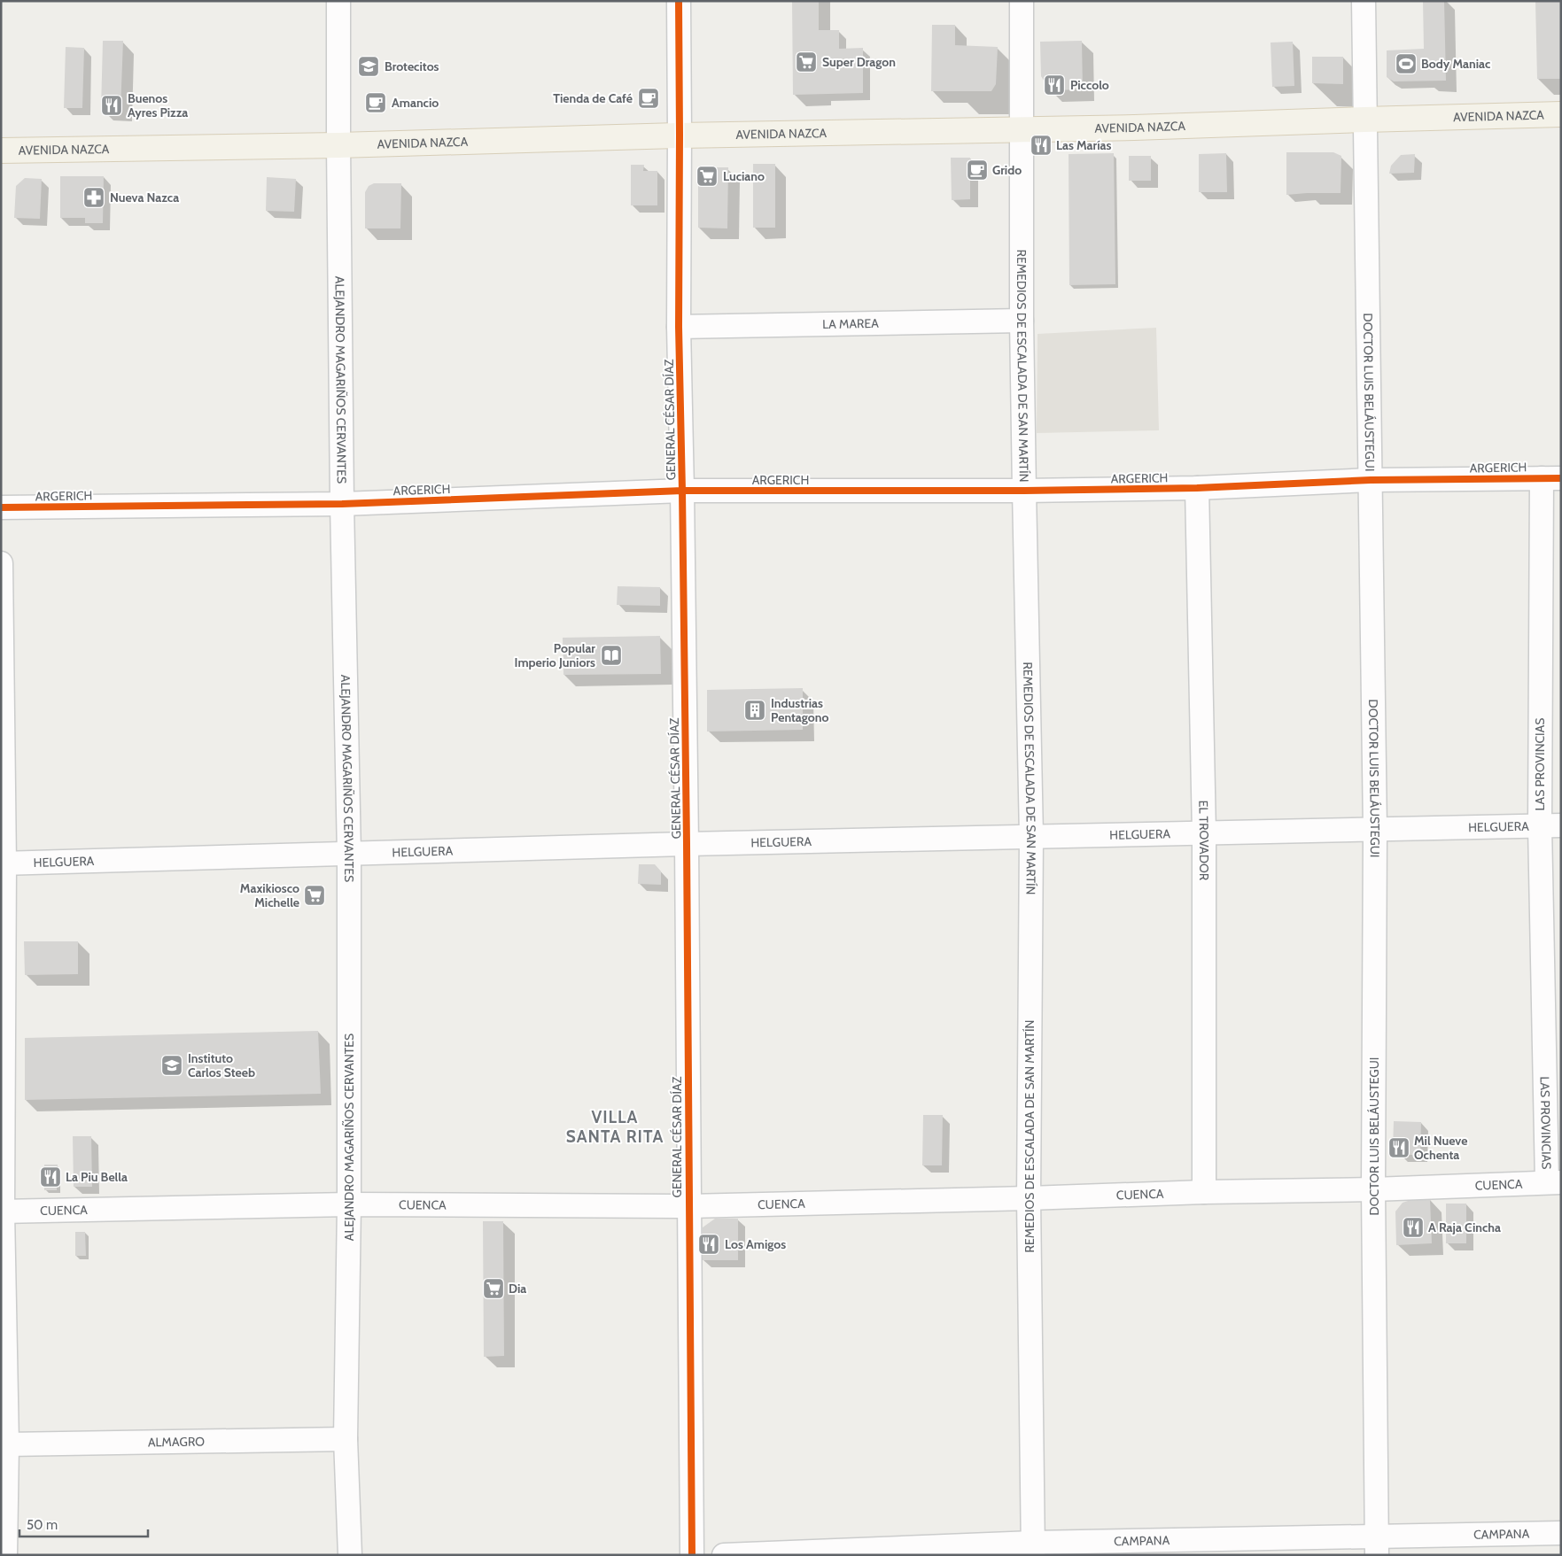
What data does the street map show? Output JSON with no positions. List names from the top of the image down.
{
  "streets": {
    "main road": ["AVENIDA NAZCA"],
    "street": [
      "LA MAREA",
      "REMEDIOS DE ESCALADA DE SAN MARTÍN",
      "ALEJANDRO MAGARIÑOS CERVANTES",
      "DOCTOR LUIS BELÁUSTEGUI",
      "GENERAL CÉSAR DÍAZ",
      "ARGERICH",
      "LAS PROVINCIAS",
      "HELGUERA",
      "EL TROVADOR",
      "CUENCA",
      "ALMAGRO",
      "CAMPANA"
    ]
  },
  "crossings": [
    ["AVENIDA NAZCA", "REMEDIOS DE ESCALADA DE SAN MARTÍN"],
    ["AVENIDA NAZCA", "ALEJANDRO MAGARIÑOS CERVANTES"],
    ["AVENIDA NAZCA", "DOCTOR LUIS BELÁUSTEGUI"],
    ["AVENIDA NAZCA", "GENERAL CÉSAR DÍAZ"],
    ["LA MAREA", "REMEDIOS DE ESCALADA DE SAN MARTÍN"],
    ["LA MAREA", "GENERAL CÉSAR DÍAZ"],
    ["REMEDIOS DE ESCALADA DE SAN MARTÍN", "ARGERICH"],
    ["REMEDIOS DE ESCALADA DE SAN MARTÍN", "HELGUERA"],
    ["REMEDIOS DE ESCALADA DE SAN MARTÍN", "CUENCA"],
    ["REMEDIOS DE ESCALADA DE SAN MARTÍN", "CAMPANA"],
    ["ALEJANDRO MAGARIÑOS CERVANTES", "ARGERICH"],
    ["ALEJANDRO MAGARIÑOS CERVANTES", "HELGUERA"],
    ["ALEJANDRO MAGARIÑOS CERVANTES", "CUENCA"],
    ["ALEJANDRO MAGARIÑOS CERVANTES", "ALMAGRO"],
    ["DOCTOR LUIS BELÁUSTEGUI", "ARGERICH"],
    ["DOCTOR LUIS BELÁUSTEGUI", "HELGUERA"],
    ["DOCTOR LUIS BELÁUSTEGUI", "CUENCA"],
    ["DOCTOR LUIS BELÁUSTEGUI", "CAMPANA"],
    ["GENERAL CÉSAR DÍAZ", "ARGERICH"],
    ["GENERAL CÉSAR DÍAZ", "HELGUERA"],
    ["GENERAL CÉSAR DÍAZ", "CUENCA"],
    ["ARGERICH", "LAS PROVINCIAS"],
    ["ARGERICH", "EL TROVADOR"],
    ["LAS PROVINCIAS", "HELGUERA"],
    ["LAS PROVINCIAS", "CUENCA"],
    ["HELGUERA", "EL TROVADOR"],
    ["EL TROVADOR", "CUENCA"]
  ],
  "districts": ["VILLA SANTA RITA"],
  "places": {
    "supermarket": [
      "Super Dragon",
      "Luciano",
      "Maxikiosco Michelle",
      "Dia"
    ],
    "sports": ["Body Maniac"],
    "school or university": ["Brotecitos", "Instituto Carlos Steeb"],
    "restaurant": [
      "Piccolo",
      "Buenos Ayres Pizza",
      "Las Marías",
      "Mil Nueve Ochenta",
      "La Piu Bella",
      "A Raja Cincha",
      "Los Amigos"
    ],
    "cafe": ["Tienda de Café", "Amancio", "Grido"],
    "pharmacy": ["Nueva Nazca"],
    "library": ["Popular Imperio Juniors"],
    "building": ["Industrias Pentagono"]
  },
  "scale_bar": "50 m"
}
